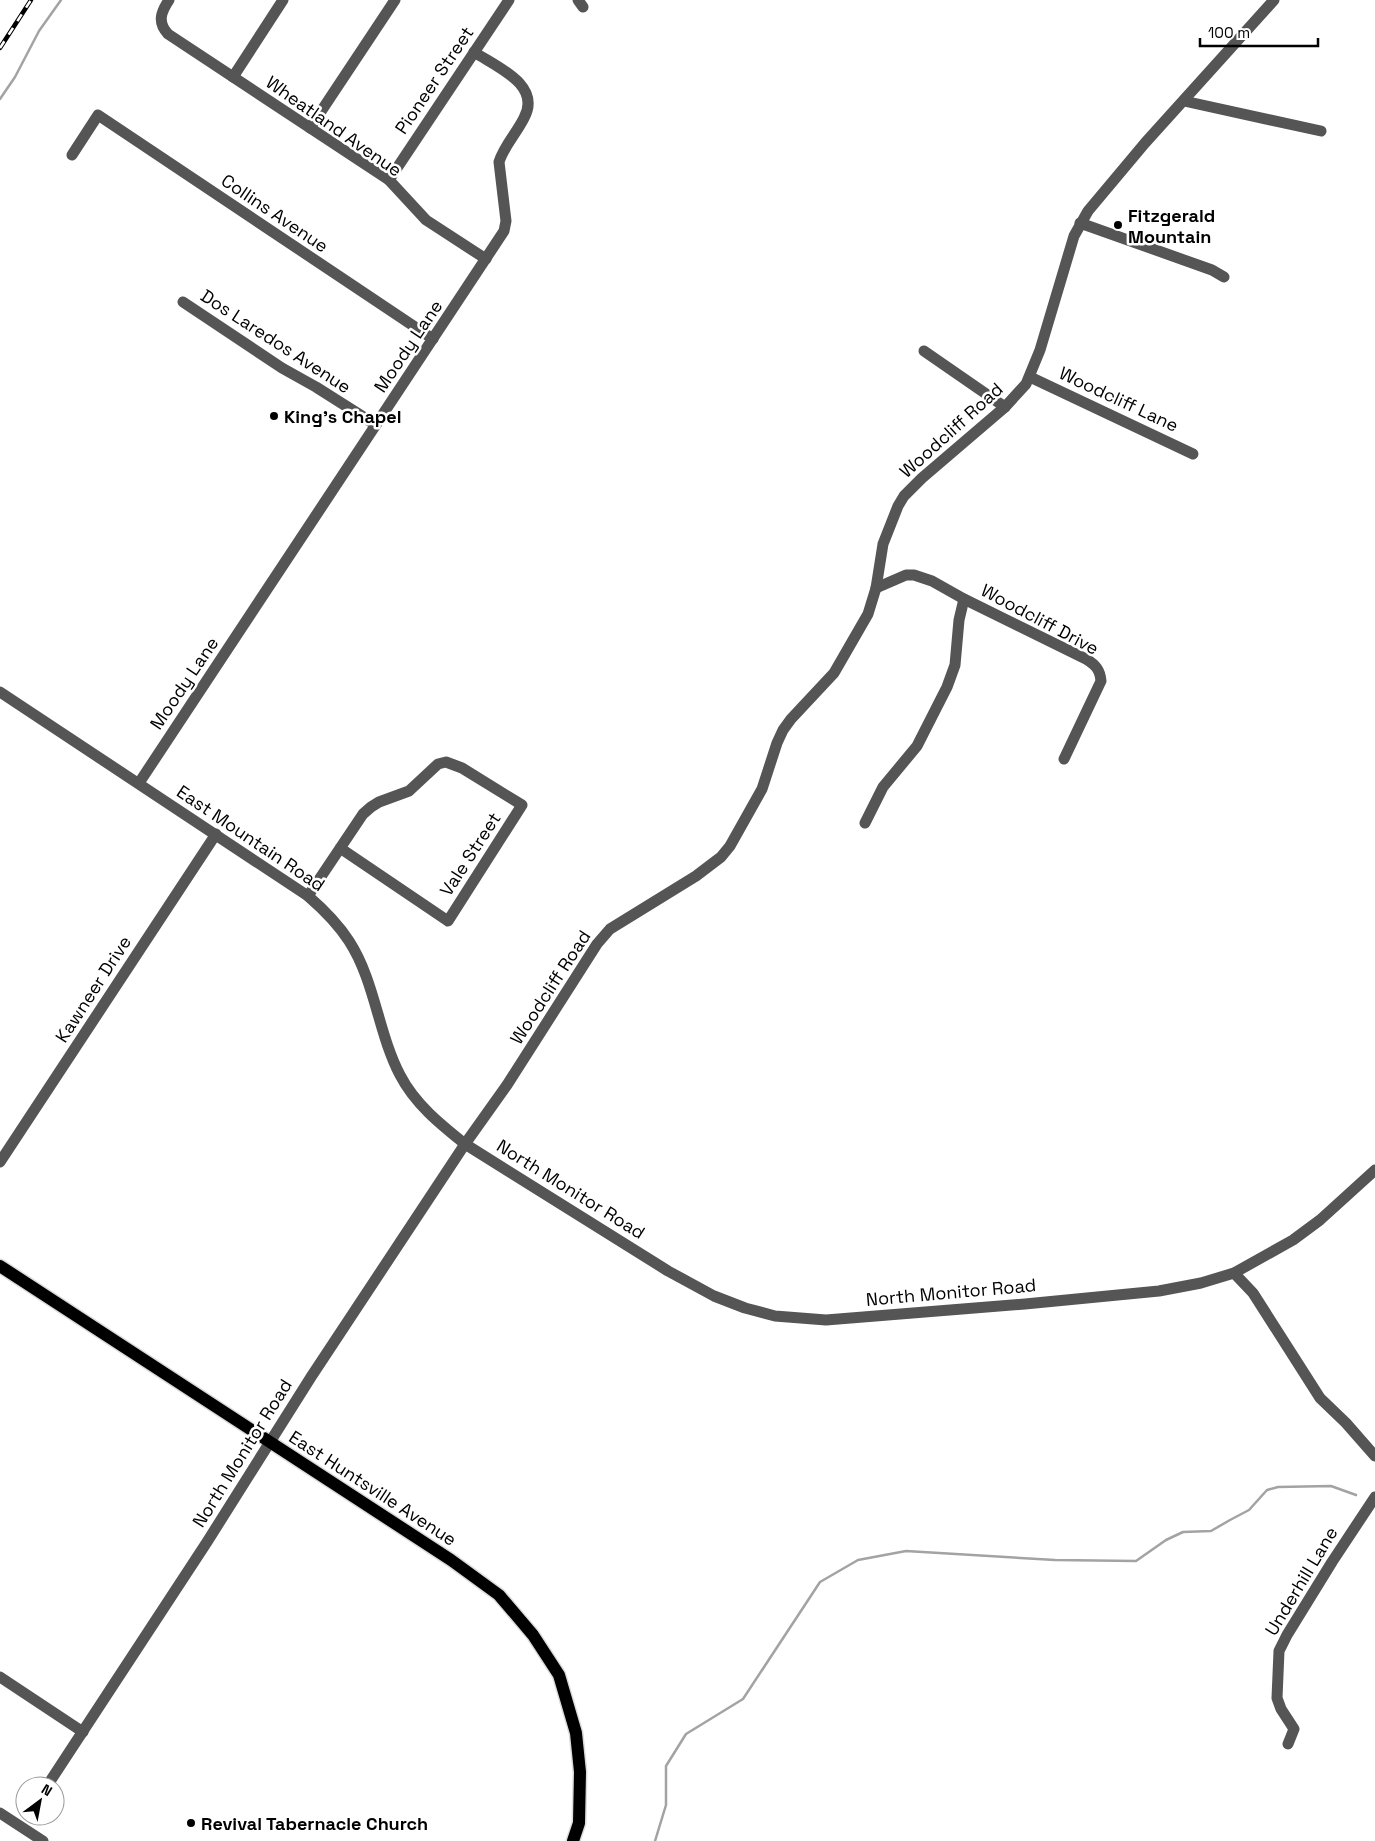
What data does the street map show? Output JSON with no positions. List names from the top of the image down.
{
  "streets": {
    "main road": ["East Huntsville Avenue"],
    "street": [
      "Pioneer Street",
      "Wheatland Avenue",
      "Collins Avenue",
      "Dos Laredos Avenue",
      "Moody Lane",
      "Woodcliff Lane",
      "Woodcliff Road",
      "Woodcliff Drive",
      "East Mountain Road",
      "Vale Street",
      "Kawneer Drive",
      "North Monitor Road",
      "Underhill Lane"
    ]
  },
  "crossings": [
    ["Pioneer Street", "Wheatland Avenue"],
    ["Pioneer Street", "Moody Lane"],
    ["Wheatland Avenue", "Moody Lane"],
    ["Collins Avenue", "Moody Lane"],
    ["Dos Laredos Avenue", "Moody Lane"],
    ["Moody Lane", "East Mountain Road"],
    ["Woodcliff Lane", "Woodcliff Road"],
    ["Woodcliff Road", "Woodcliff Drive"],
    ["Woodcliff Road", "East Mountain Road"],
    ["Woodcliff Road", "North Monitor Road"],
    ["East Mountain Road", "Kawneer Drive"],
    ["East Mountain Road", "North Monitor Road"],
    ["North Monitor Road", "East Huntsville Avenue"]
  ],
  "places": ["Fitzgerald Mountain", "King's Chapel", "Revival Tabernacle Church"],
  "scale_bar": "100 m",
  "north": "top right"
}
